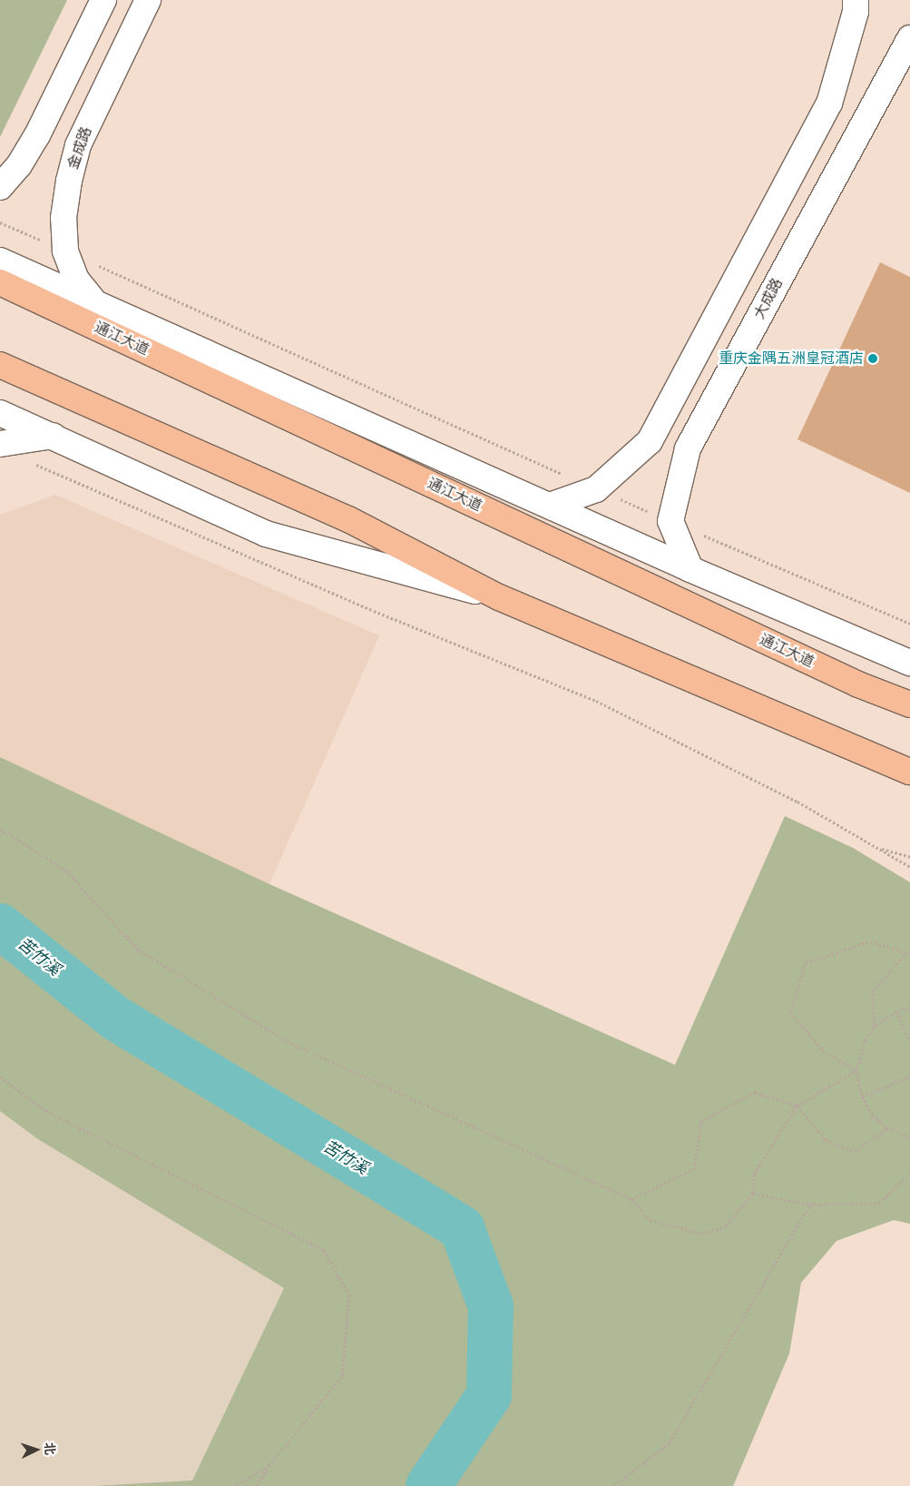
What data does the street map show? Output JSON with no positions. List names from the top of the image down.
{
  "streets": {
    "main road": ["通江大道"],
    "street": ["金成路", "大成路"]
  },
  "crossings": [
    ["金成路", "通江大道"]
  ],
  "water": ["苦竹溪"],
  "places": ["重庆金隅五洲皇冠酒店"],
  "north": "right"
}
